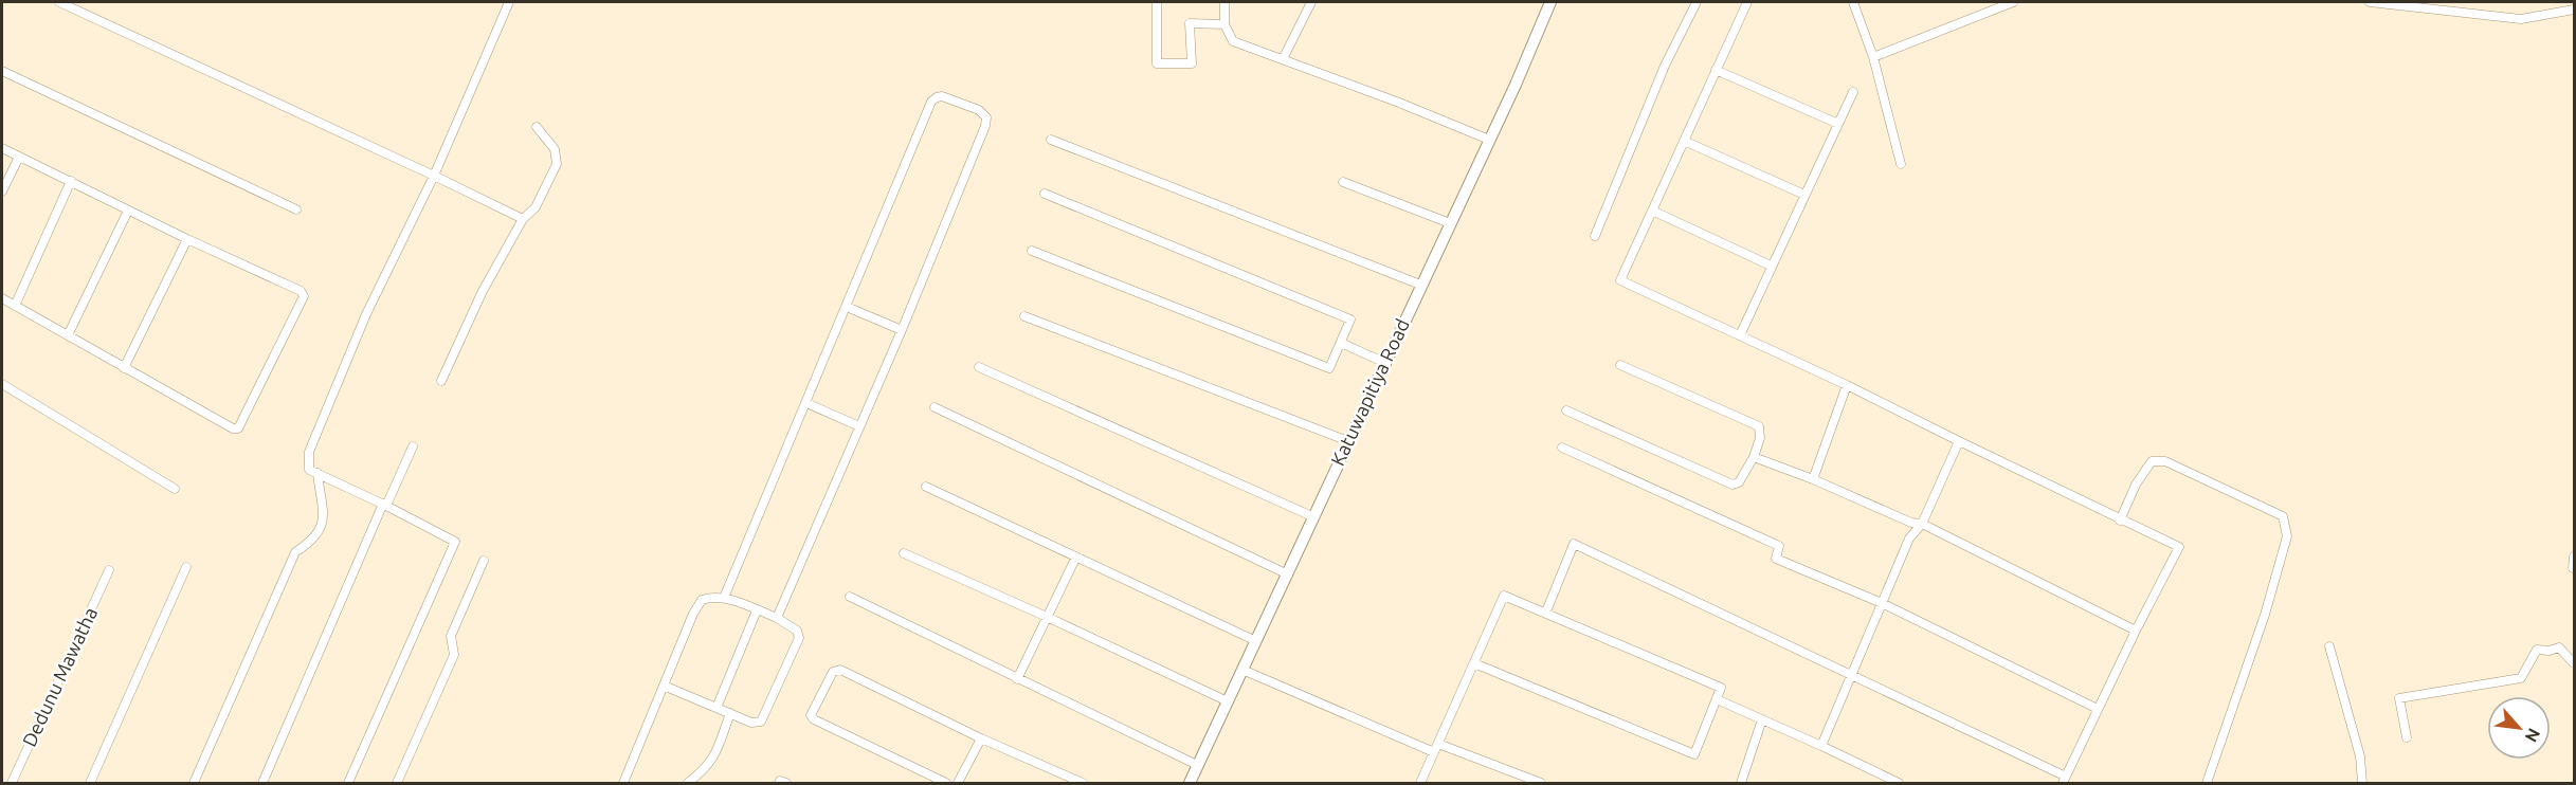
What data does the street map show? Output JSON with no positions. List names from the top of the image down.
{
  "streets": {
    "street": ["Katuwapitiya Road", "Dedunu Mawatha"]
  },
  "north": "bottom right"
}
